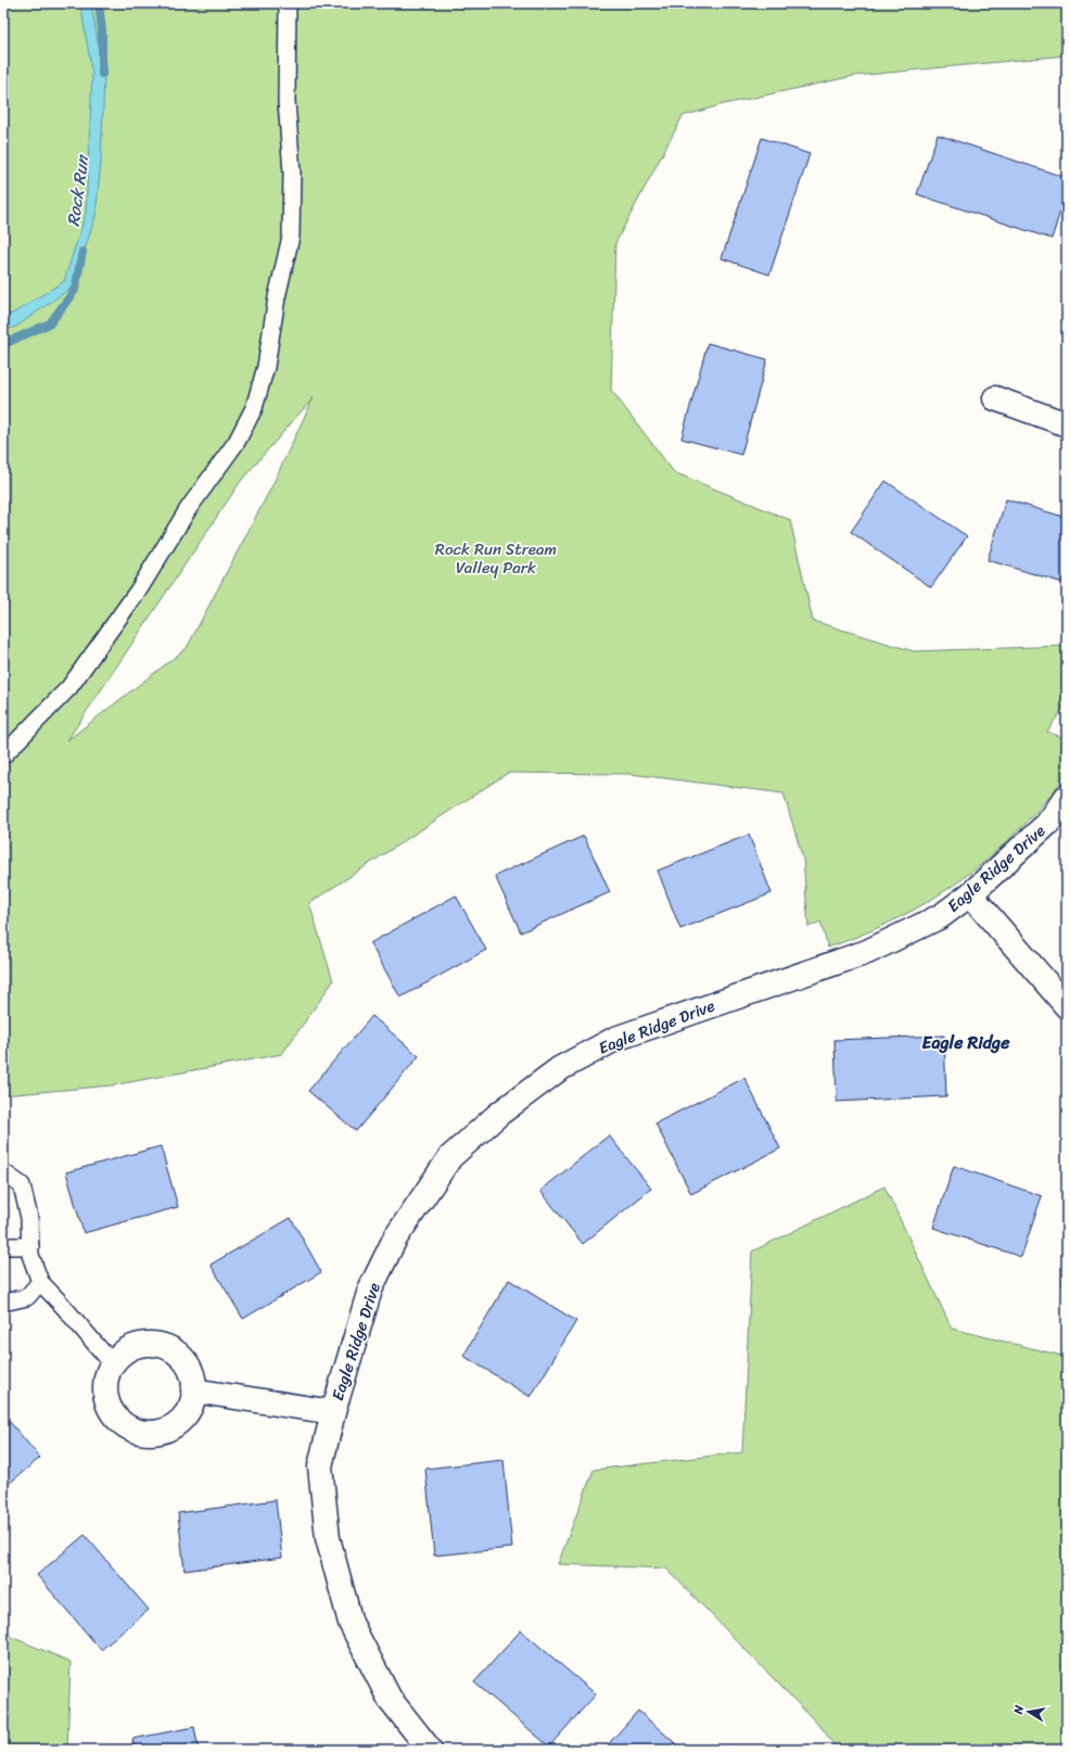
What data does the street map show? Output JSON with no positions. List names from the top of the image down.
{
  "streets": {
    "street": ["Eagle Ridge Drive"]
  },
  "districts": ["Eagle Ridge"],
  "water": ["Rock Run"],
  "parks": ["Rock Run Stream Valley Park"],
  "north": "left"
}
